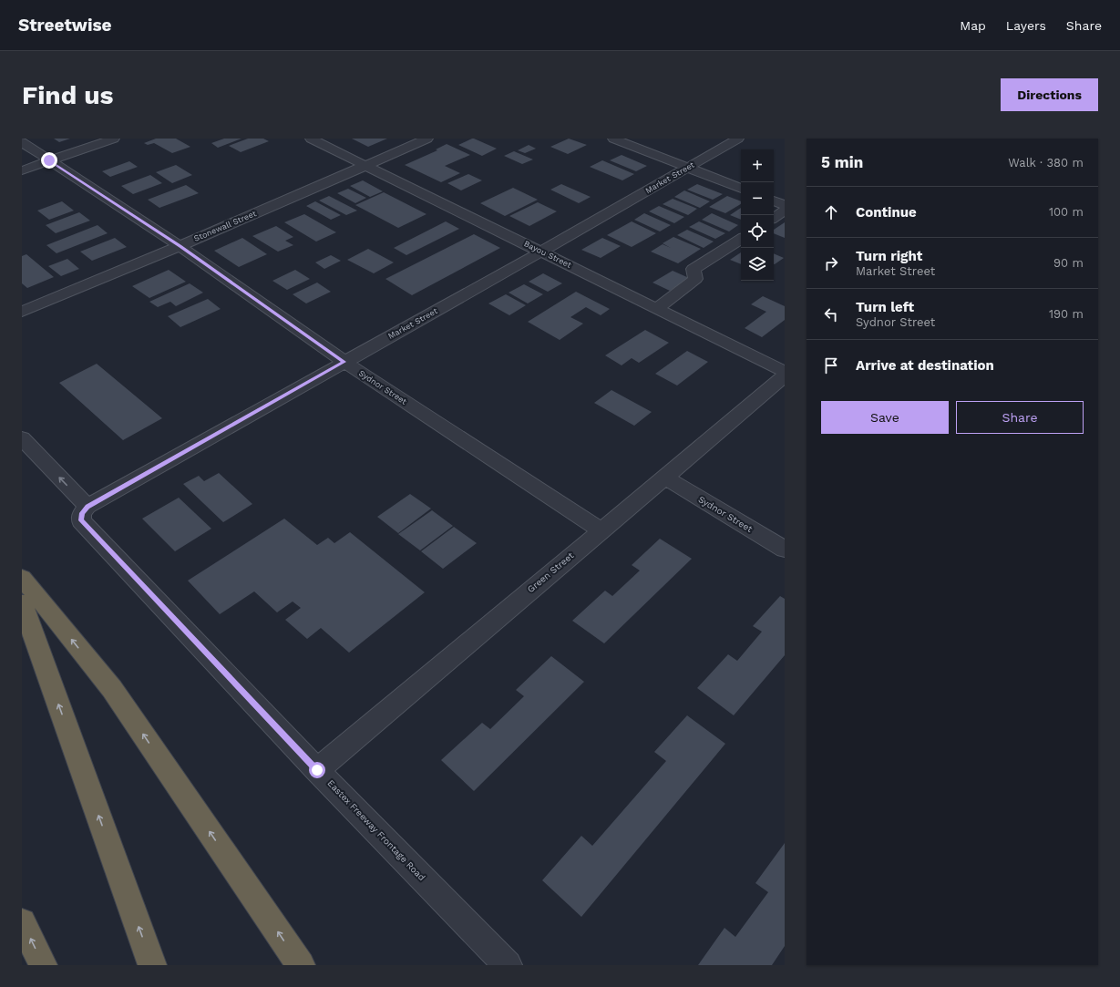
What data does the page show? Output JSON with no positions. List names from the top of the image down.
{
  "streets": {
    "street": [
      "Market Street",
      "Stonewall Street",
      "Bayou Street",
      "Sydnor Street",
      "Green Street",
      "Eastex Freeway Frontage Road"
    ]
  },
  "crossings": [
    ["Market Street", "Bayou Street"],
    ["Market Street", "Sydnor Street"],
    ["Market Street", "Eastex Freeway Frontage Road"],
    ["Stonewall Street", "Bayou Street"],
    ["Stonewall Street", "Sydnor Street"],
    ["Sydnor Street", "Green Street"],
    ["Green Street", "Eastex Freeway Frontage Road"]
  ],
  "page": {
    "header": "Streetwise",
    "nav": ["Map", "Layers", "Share"],
    "buttons": [
      "Directions",
      ["Save", "Share"]
    ],
    "title": "Find us",
    "heading": ["5 min", "Walk · 380 m"],
    "map_buttons": ["+", "−"],
    "list": [
      ["Continue", "100 m"],
      ["Turn right", "Market Street", "90 m"],
      ["Turn left", "Sydnor Street", "190 m"],
      "Arrive at destination"
    ]
  }
}
